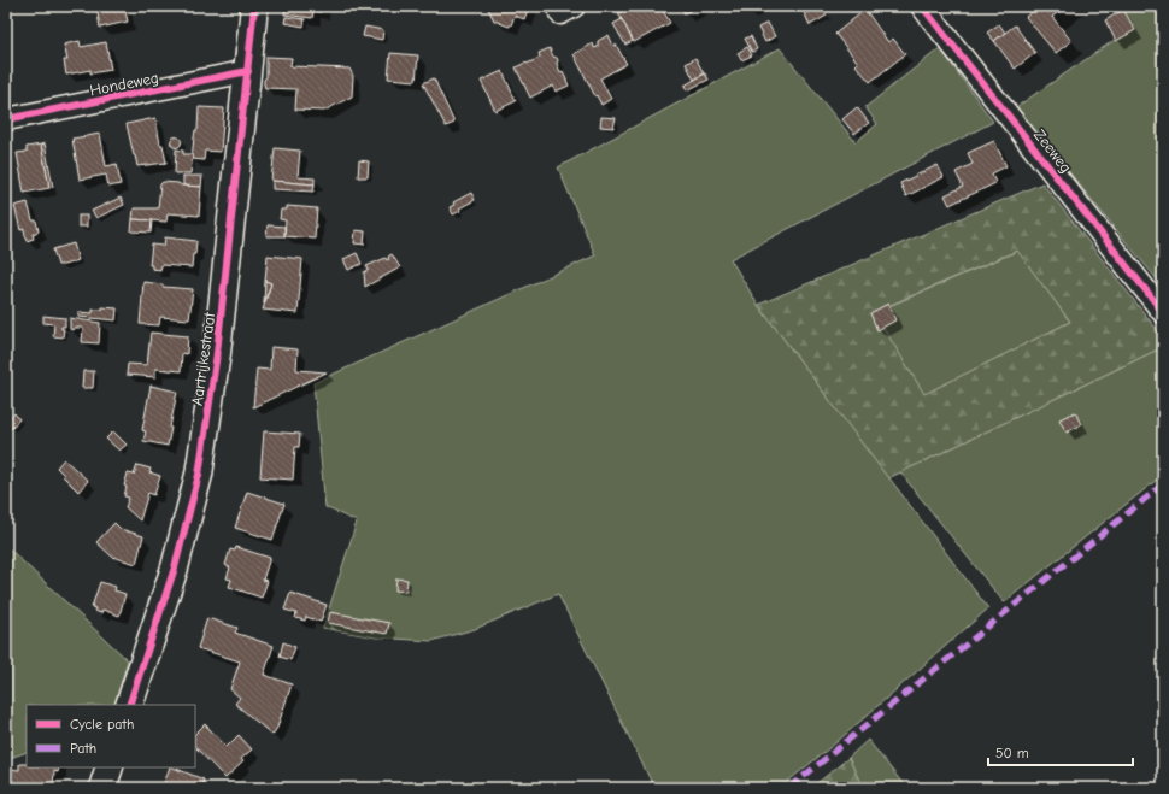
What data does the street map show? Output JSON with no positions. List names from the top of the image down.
{
  "streets": {
    "street": ["Hondeweg", "Zeeweg", "Aartrijkestraat"]
  },
  "crossings": [
    ["Hondeweg", "Aartrijkestraat"]
  ],
  "legend": ["Cycle path", "Path"],
  "scale_bar": "50 m"
}
